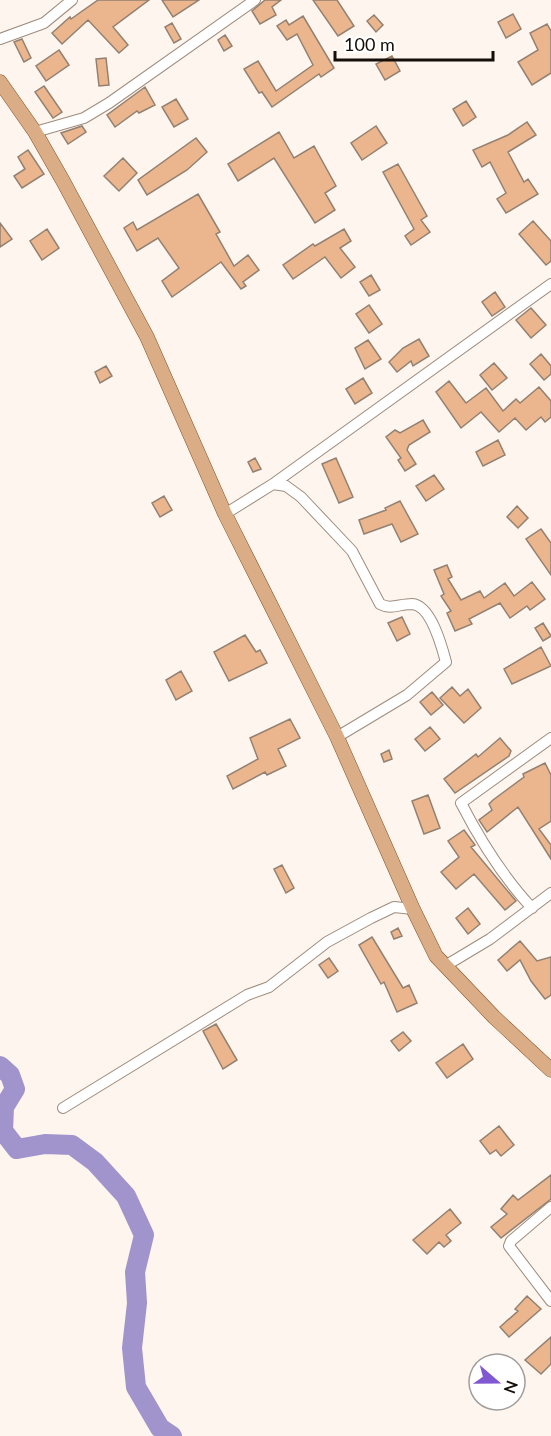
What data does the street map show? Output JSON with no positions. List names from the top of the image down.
{
  "scale_bar": "100 m",
  "north": "right"
}
